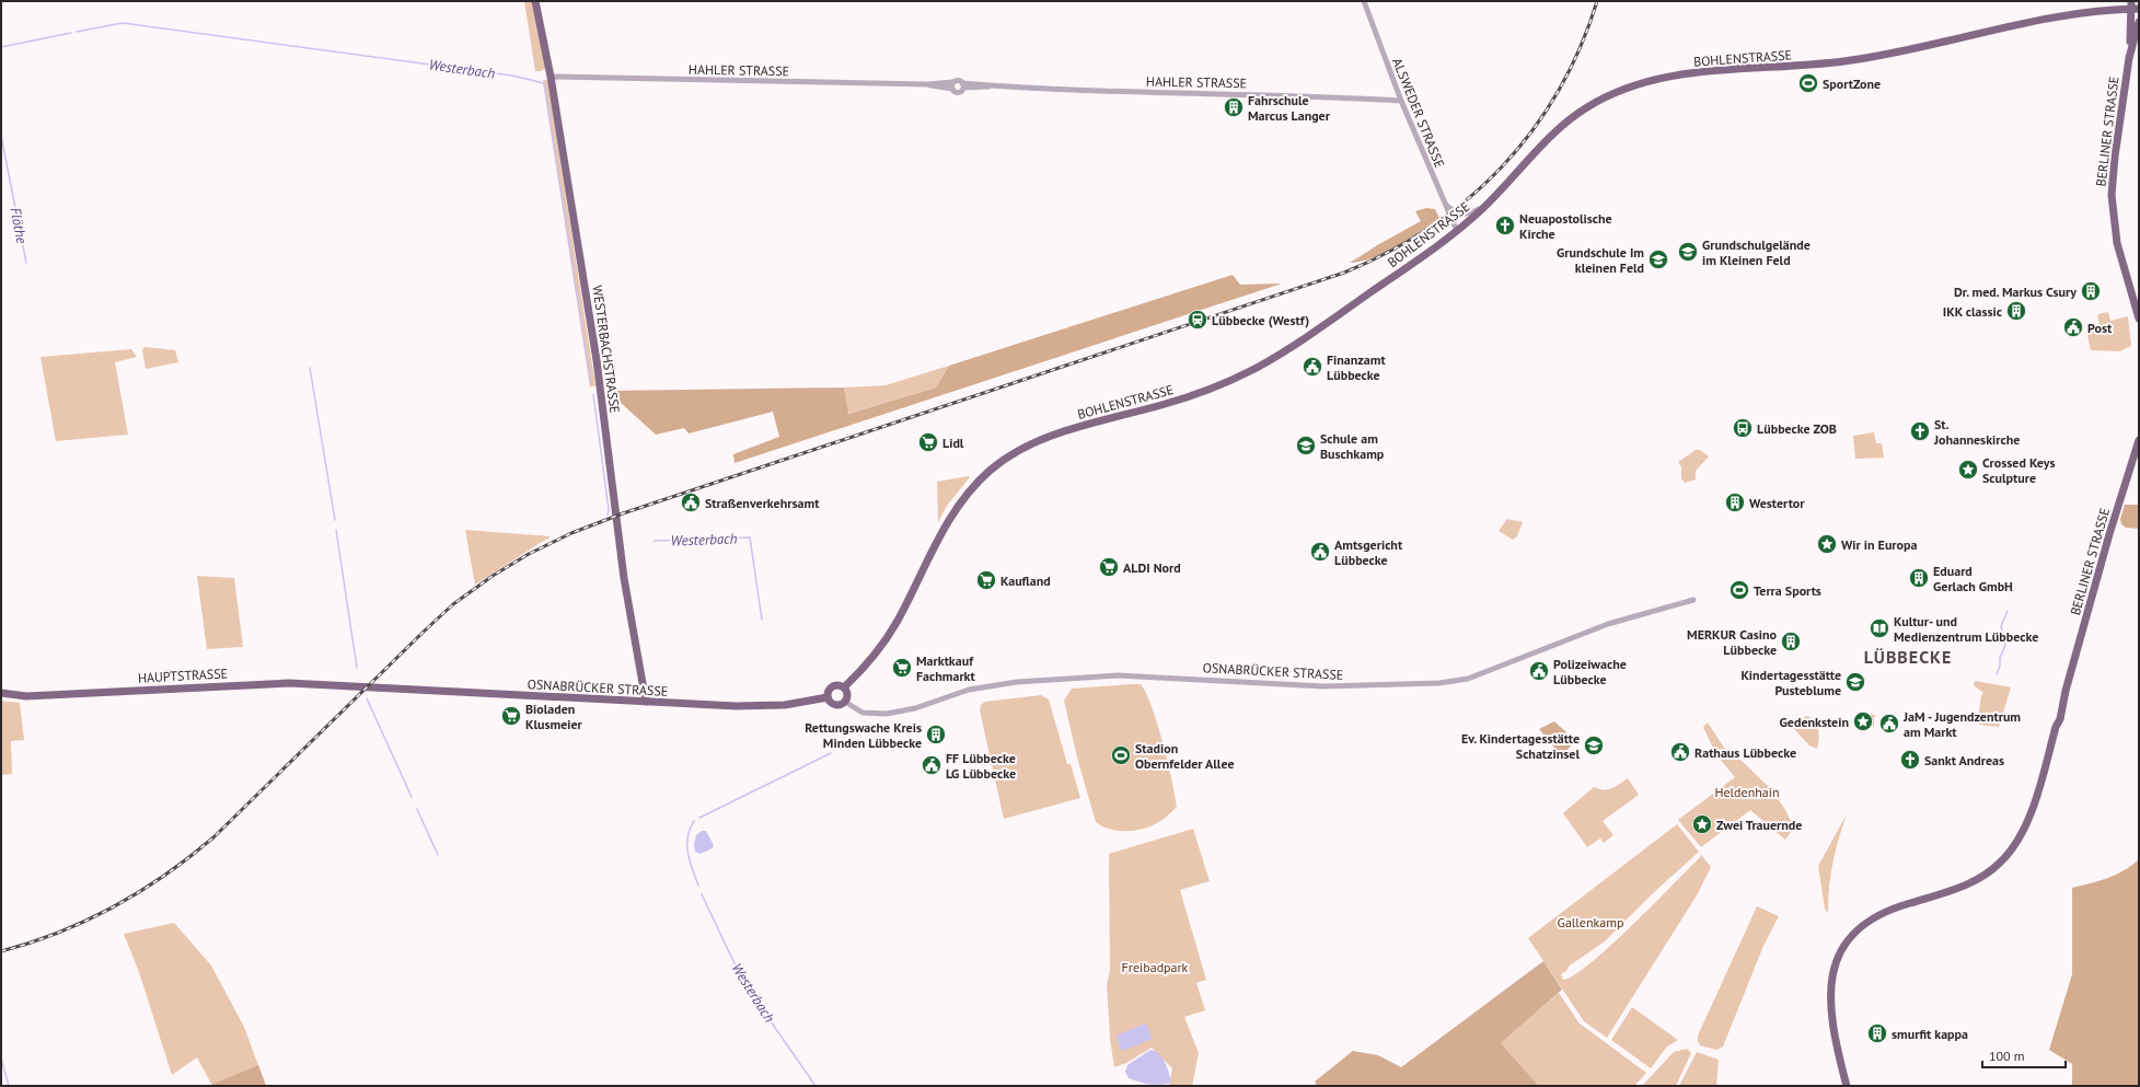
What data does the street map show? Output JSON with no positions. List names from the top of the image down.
{
  "streets": {
    "main road": [
      "BOHLENSTRASSE",
      "BERLINER STRASSE",
      "WESTERBACHSTRASSE",
      "OSNABRÜCKER STRASSE",
      "HAUPTSTRASSE"
    ],
    "street": ["HAHLER STRASSE", "ALSWEDER STRASSE"]
  },
  "crossings": [
    ["BOHLENSTRASSE", "ALSWEDER STRASSE"],
    ["BOHLENSTRASSE", "BERLINER STRASSE"],
    ["BOHLENSTRASSE", "OSNABRÜCKER STRASSE"],
    ["HAHLER STRASSE", "ALSWEDER STRASSE"],
    ["HAHLER STRASSE", "WESTERBACHSTRASSE"],
    ["WESTERBACHSTRASSE", "OSNABRÜCKER STRASSE"],
    ["OSNABRÜCKER STRASSE", "HAUPTSTRASSE"]
  ],
  "districts": ["LÜBBECKE"],
  "water": ["Westerbach", "Flöthe"],
  "parks": ["Heldenhain", "Gallenkamp", "Freibadpark"],
  "places": {
    "sports": ["SportZone", "Terra Sports", "Stadion Obernfelder Allee"],
    "building": [
      "Fahrschule Marcus Langer",
      "Dr. med. Markus Csury",
      "IKK classic",
      "Westertor",
      "Eduard Gerlach GmbH",
      "MERKUR Casino Lübbecke",
      "Rettungswache Kreis Minden Lübbecke",
      "smurfit kappa"
    ],
    "church": ["Neuapostolische Kirche", "St. Johanneskirche", "Sankt Andreas"],
    "school or university": [
      "Grundschulgelände im Kleinen Feld",
      "Grundschule Im kleinen Feld",
      "Schule am Buschkamp",
      "Kindertagesstätte Pusteblume",
      "Ev. Kindertagesstätte Schatzinsel"
    ],
    "station": ["Lübbecke (Westf)"],
    "public building": [
      "Post",
      "Finanzamt Lübbecke",
      "Straßenverkehrsamt",
      "Amtsgericht Lübbecke",
      "Polizeiwache Lübbecke",
      "JaM - Jugendzentrum am Markt",
      "Rathaus Lübbecke",
      "FF Lübbecke LG Lübbecke"
    ],
    "bus stop": ["Lübbecke ZOB"],
    "supermarket": [
      "Lidl",
      "ALDI Nord",
      "Kaufland",
      "Marktkauf Fachmarkt",
      "Bioladen Klusmeier"
    ],
    "place": [
      "Crossed Keys Sculpture",
      "Wir in Europa",
      "Gedenkstein",
      "Zwei Trauernde"
    ],
    "library": ["Kultur- und Medienzentrum Lübbecke"]
  },
  "scale_bar": "100 m"
}
